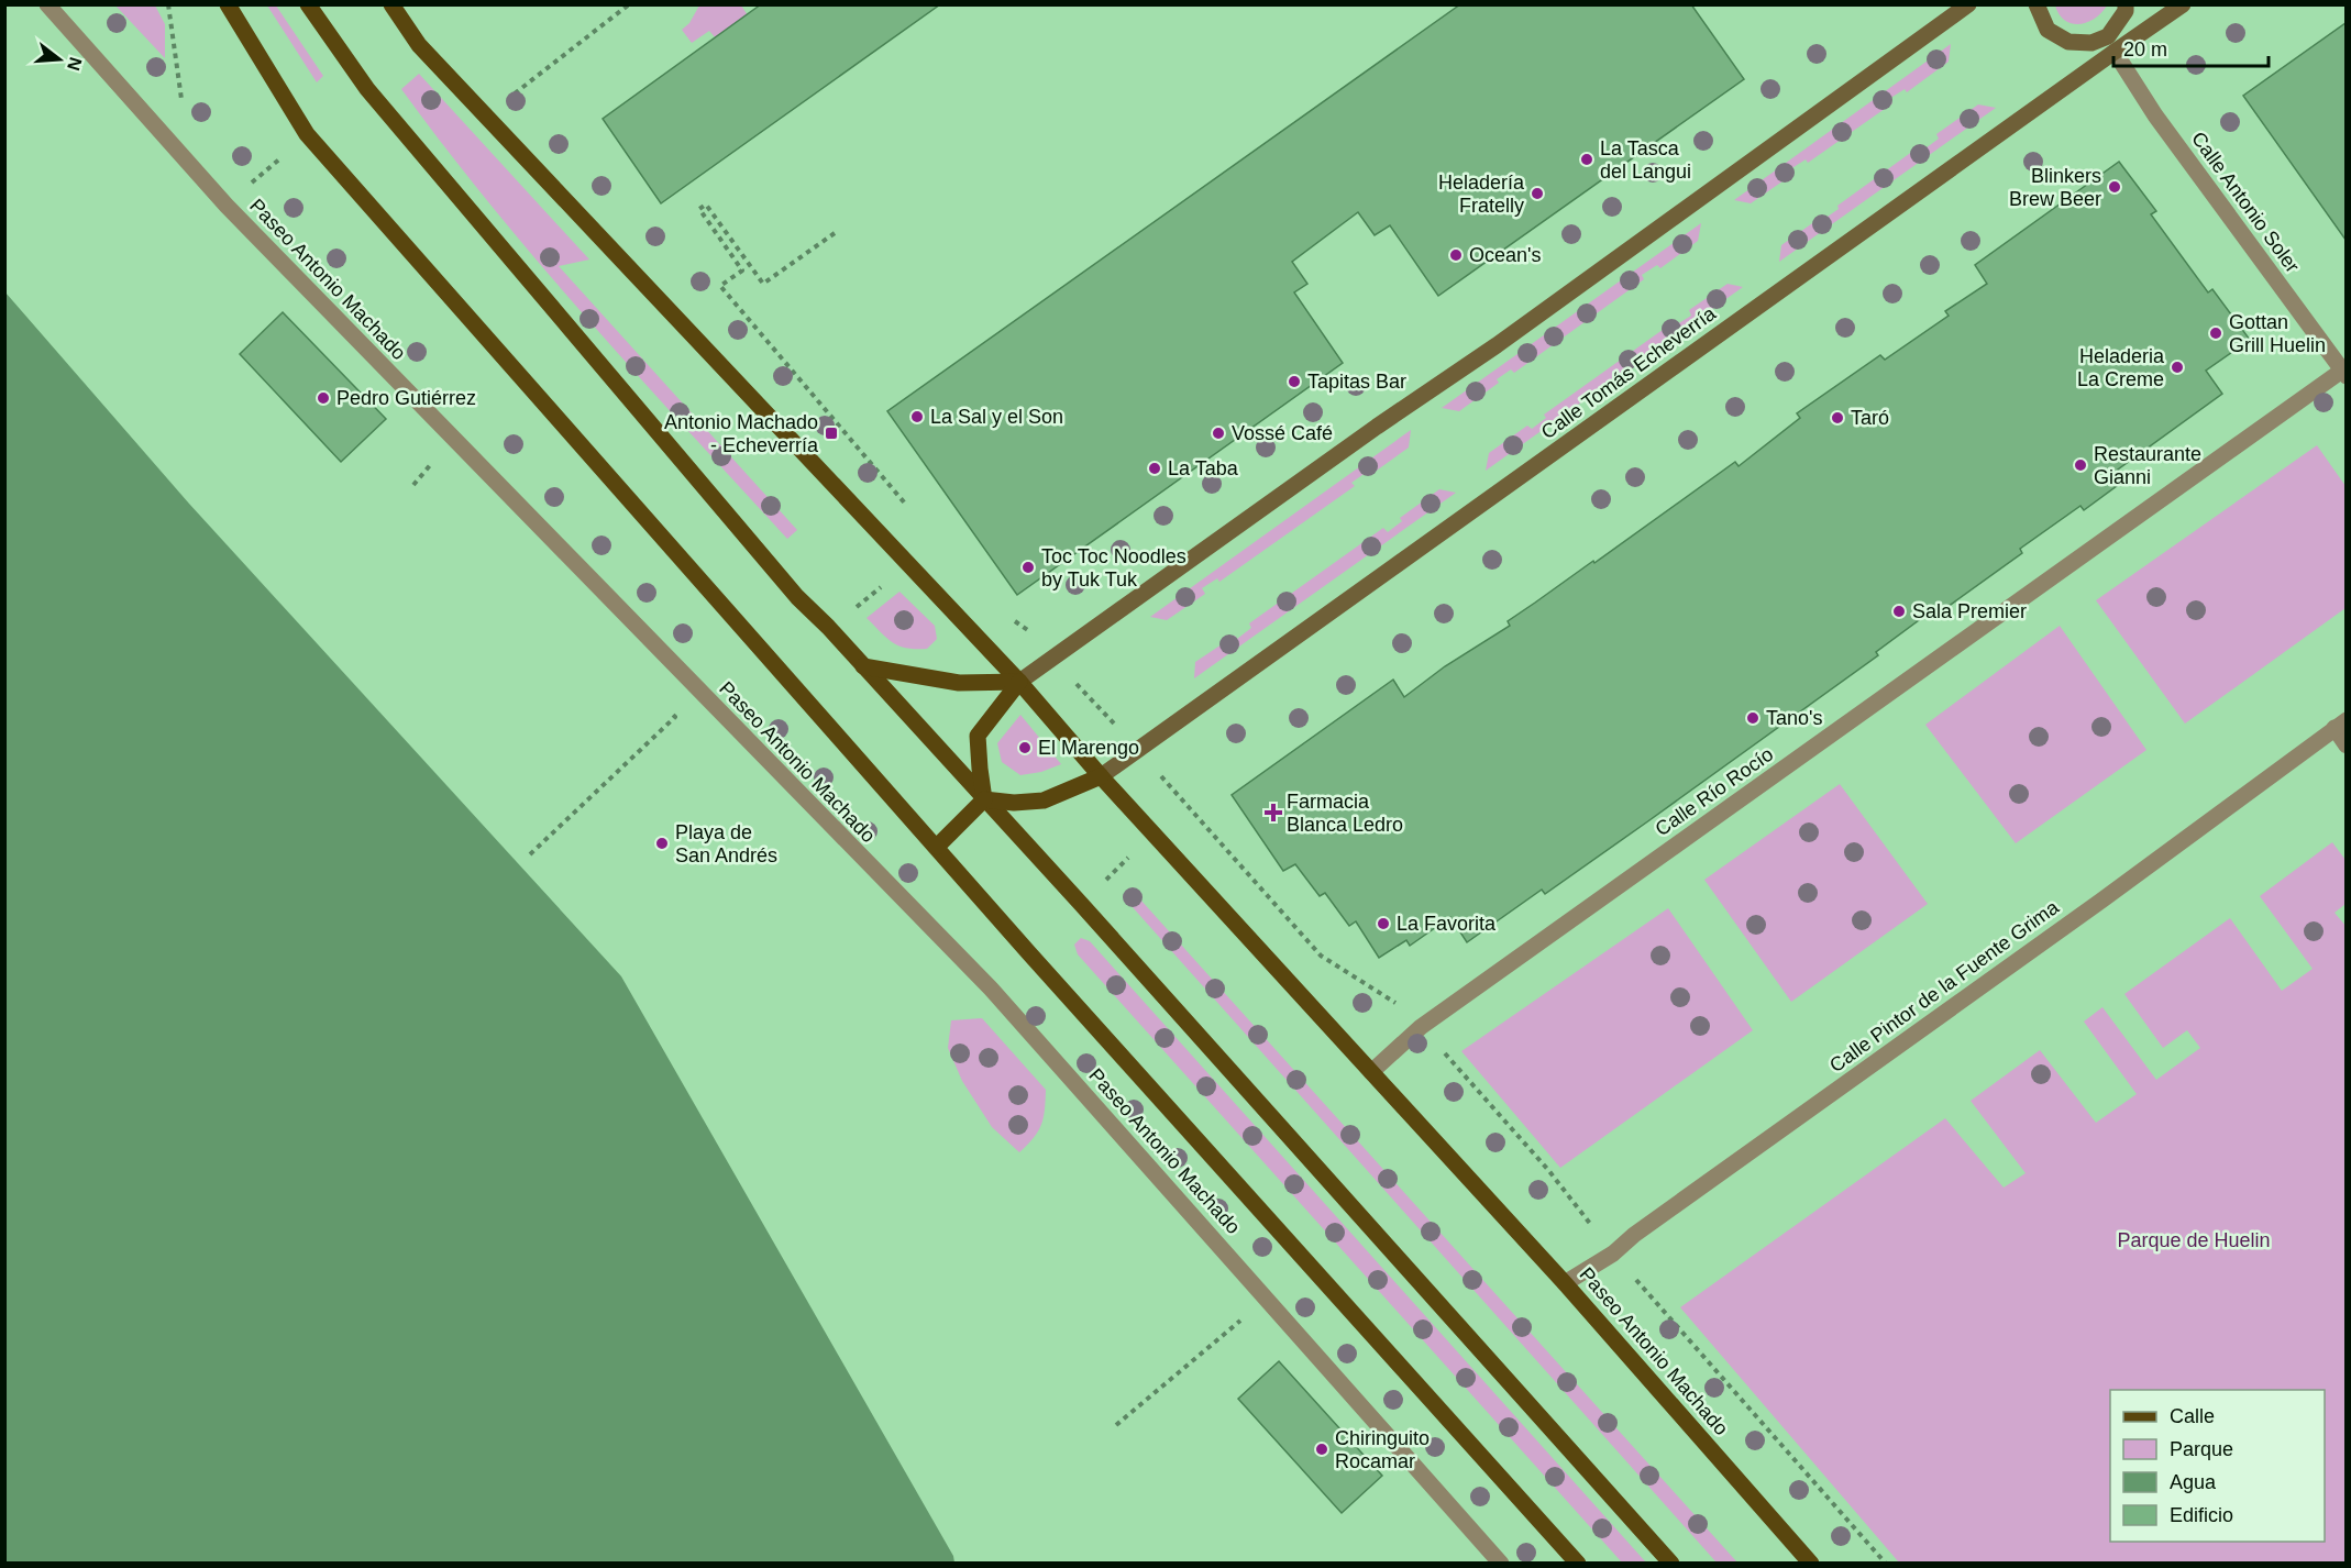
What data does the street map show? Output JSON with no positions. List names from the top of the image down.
{
  "streets": {
    "main road": ["Paseo Antonio Machado"],
    "street": [
      "Calle Antonio Soler",
      "Calle Tomás Echeverría",
      "Calle Río Rocío",
      "Calle Pintor de la Fuente Grima"
    ]
  },
  "crossings": [
    ["Calle Antonio Soler", "Calle Tomás Echeverría"],
    ["Calle Antonio Soler", "Calle Río Rocío"],
    ["Paseo Antonio Machado", "Calle Tomás Echeverría"],
    ["Paseo Antonio Machado", "Calle Río Rocío"],
    ["Paseo Antonio Machado", "Calle Pintor de la Fuente Grima"]
  ],
  "parks": ["Parque de Huelin"],
  "places": {
    "other": [
      "La Tasca del Langui",
      "Blinkers Brew Beer",
      "Heladería Fratelly",
      "Ocean's",
      "Gottan Grill Huelin",
      "Heladeria La Creme",
      "Tapitas Bar",
      "Pedro Gutiérrez",
      "La Sal y el Son",
      "Taró",
      "Vossé Café",
      "Restaurante Gianni",
      "La Taba",
      "Toc Toc Noodles by Tuk Tuk",
      "Sala Premier",
      "Tano's",
      "El Marengo",
      "Playa de San Andrés",
      "La Favorita",
      "Chiringuito Rocamar"
    ],
    "transit": ["Antonio Machado - Echeverría"],
    "health": ["Farmacia Blanca Ledro"]
  },
  "legend": [
    "Calle",
    "Parque",
    "Agua",
    "Edificio"
  ],
  "scale_bar": "20 m",
  "north": "right"
}
